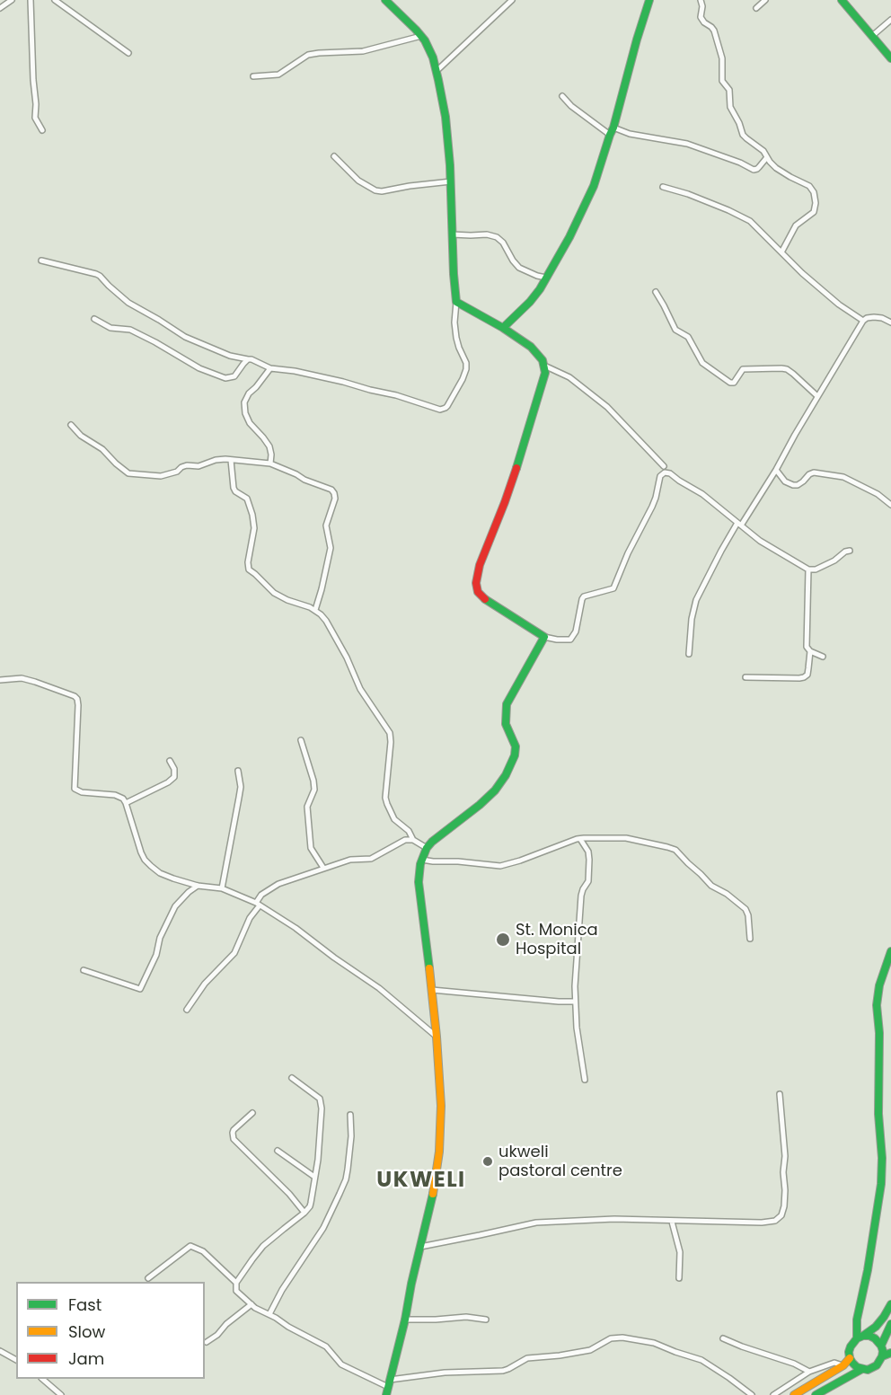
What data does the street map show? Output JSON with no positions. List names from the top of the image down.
{
  "districts": ["UKWELI"],
  "places": ["St. Monica Hospital", "ukweli pastoral centre"],
  "legend": ["Fast", "Slow", "Jam"]
}
